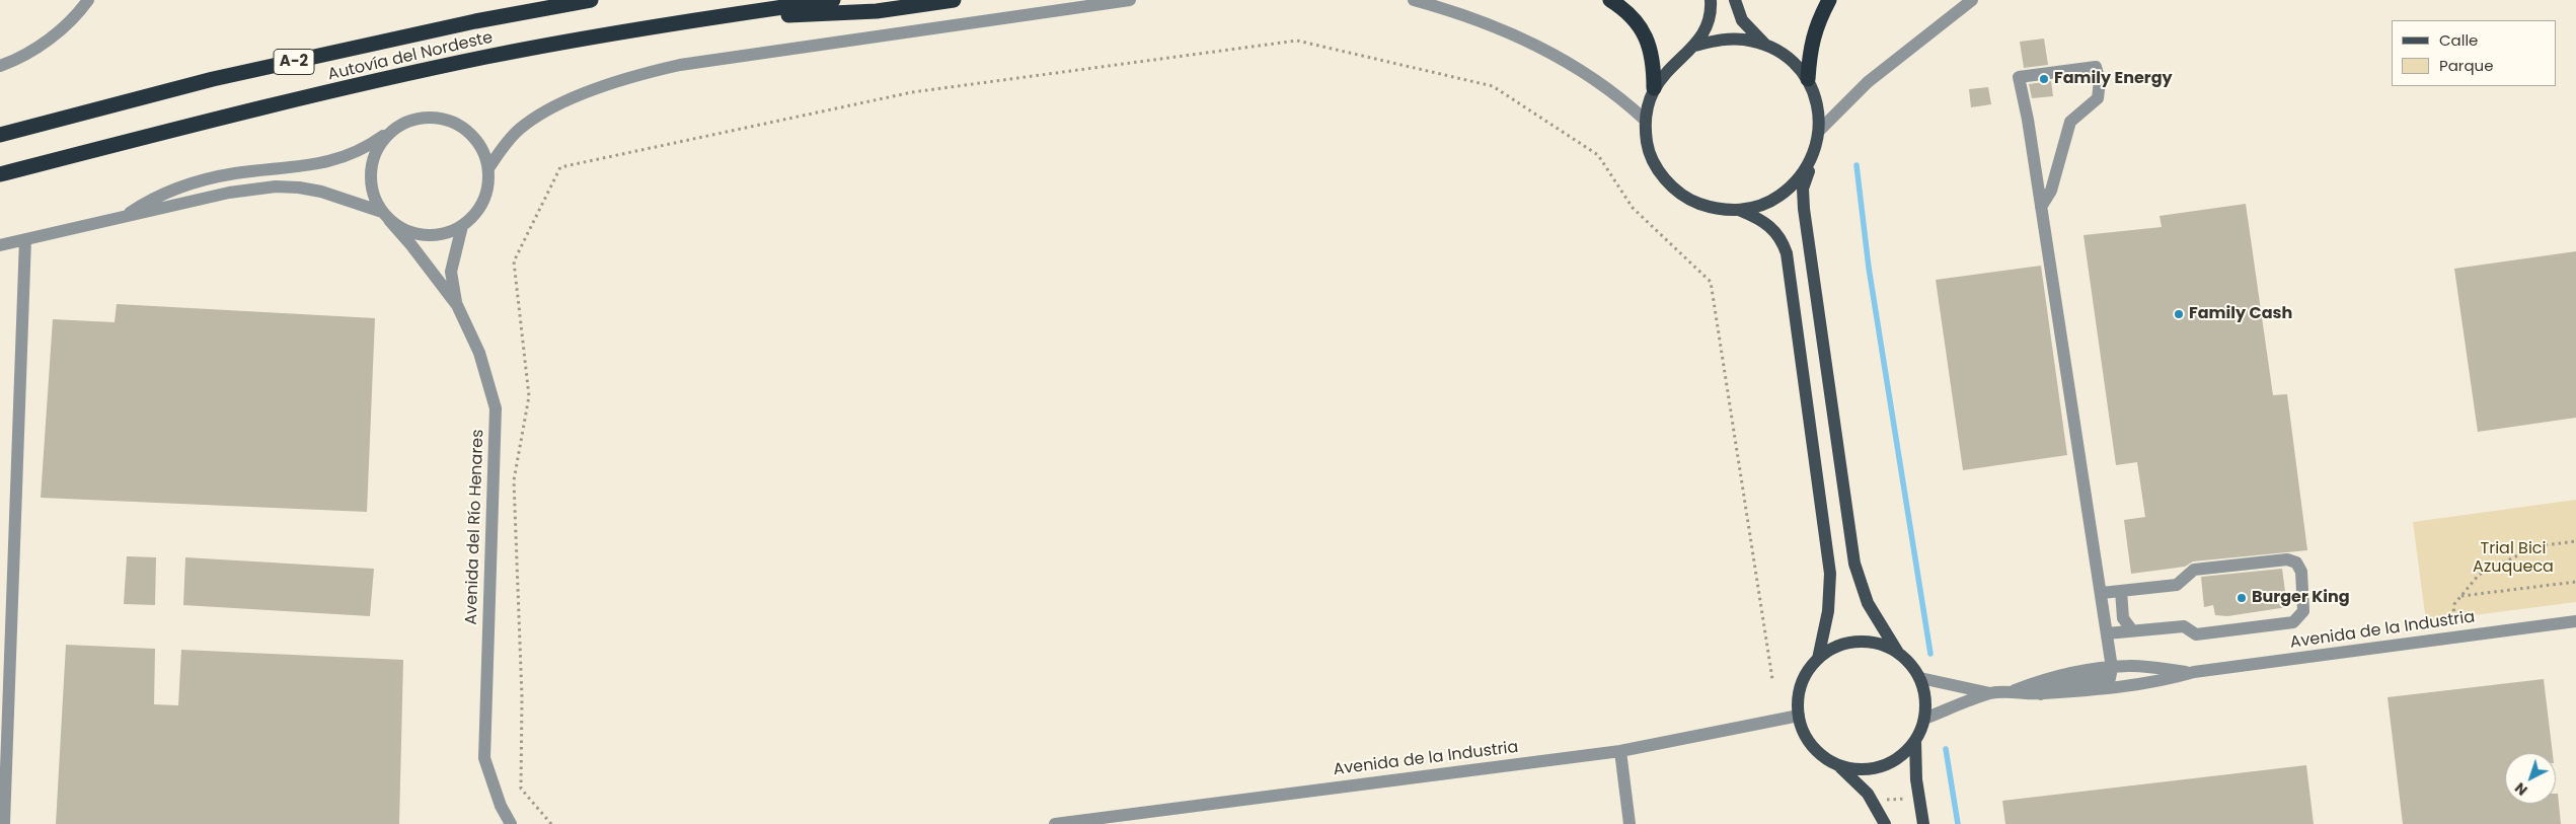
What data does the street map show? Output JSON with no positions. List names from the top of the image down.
{
  "streets": {
    "highway": ["Autovía del Nordeste", "A-2"],
    "street": ["Avenida del Río Henares", "Avenida de la Industria"]
  },
  "parks": ["Trial Bici Azuqueca"],
  "places": ["Family Energy", "Family Cash", "Burger King"],
  "legend": ["Calle", "Parque"],
  "north": "bottom left"
}
